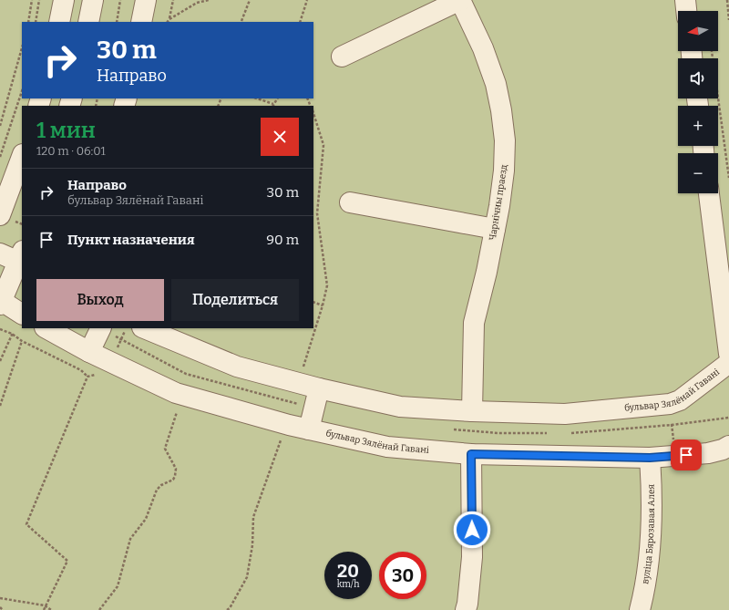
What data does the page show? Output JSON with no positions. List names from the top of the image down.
{
  "streets": {
    "street": ["Чарнічны праезд", "бульвар Зялёнай Гавані", "вуліца Бярозавая Алея"]
  },
  "crossings": [
    ["Чарнічны праезд", "бульвар Зялёнай Гавані"],
    ["бульвар Зялёнай Гавані", "вуліца Бярозавая Алея"]
  ],
  "north": "left",
  "page": {
    "map_buttons": ["+", "−"],
    "turn": ["30 m", "Направо"],
    "heading": ["1 мин", "120 m · 06:01"],
    "list": [
      {
        "name": "Направо",
        "note": "бульвар Зялёнай Гавані",
        "value": "30 m"
      },
      {
        "name": "Пункт назначения",
        "value": "90 m"
      }
    ],
    "buttons": ["Выход", "Поделиться"],
    "speed": "20 km/h",
    "limit": "30"
  }
}
